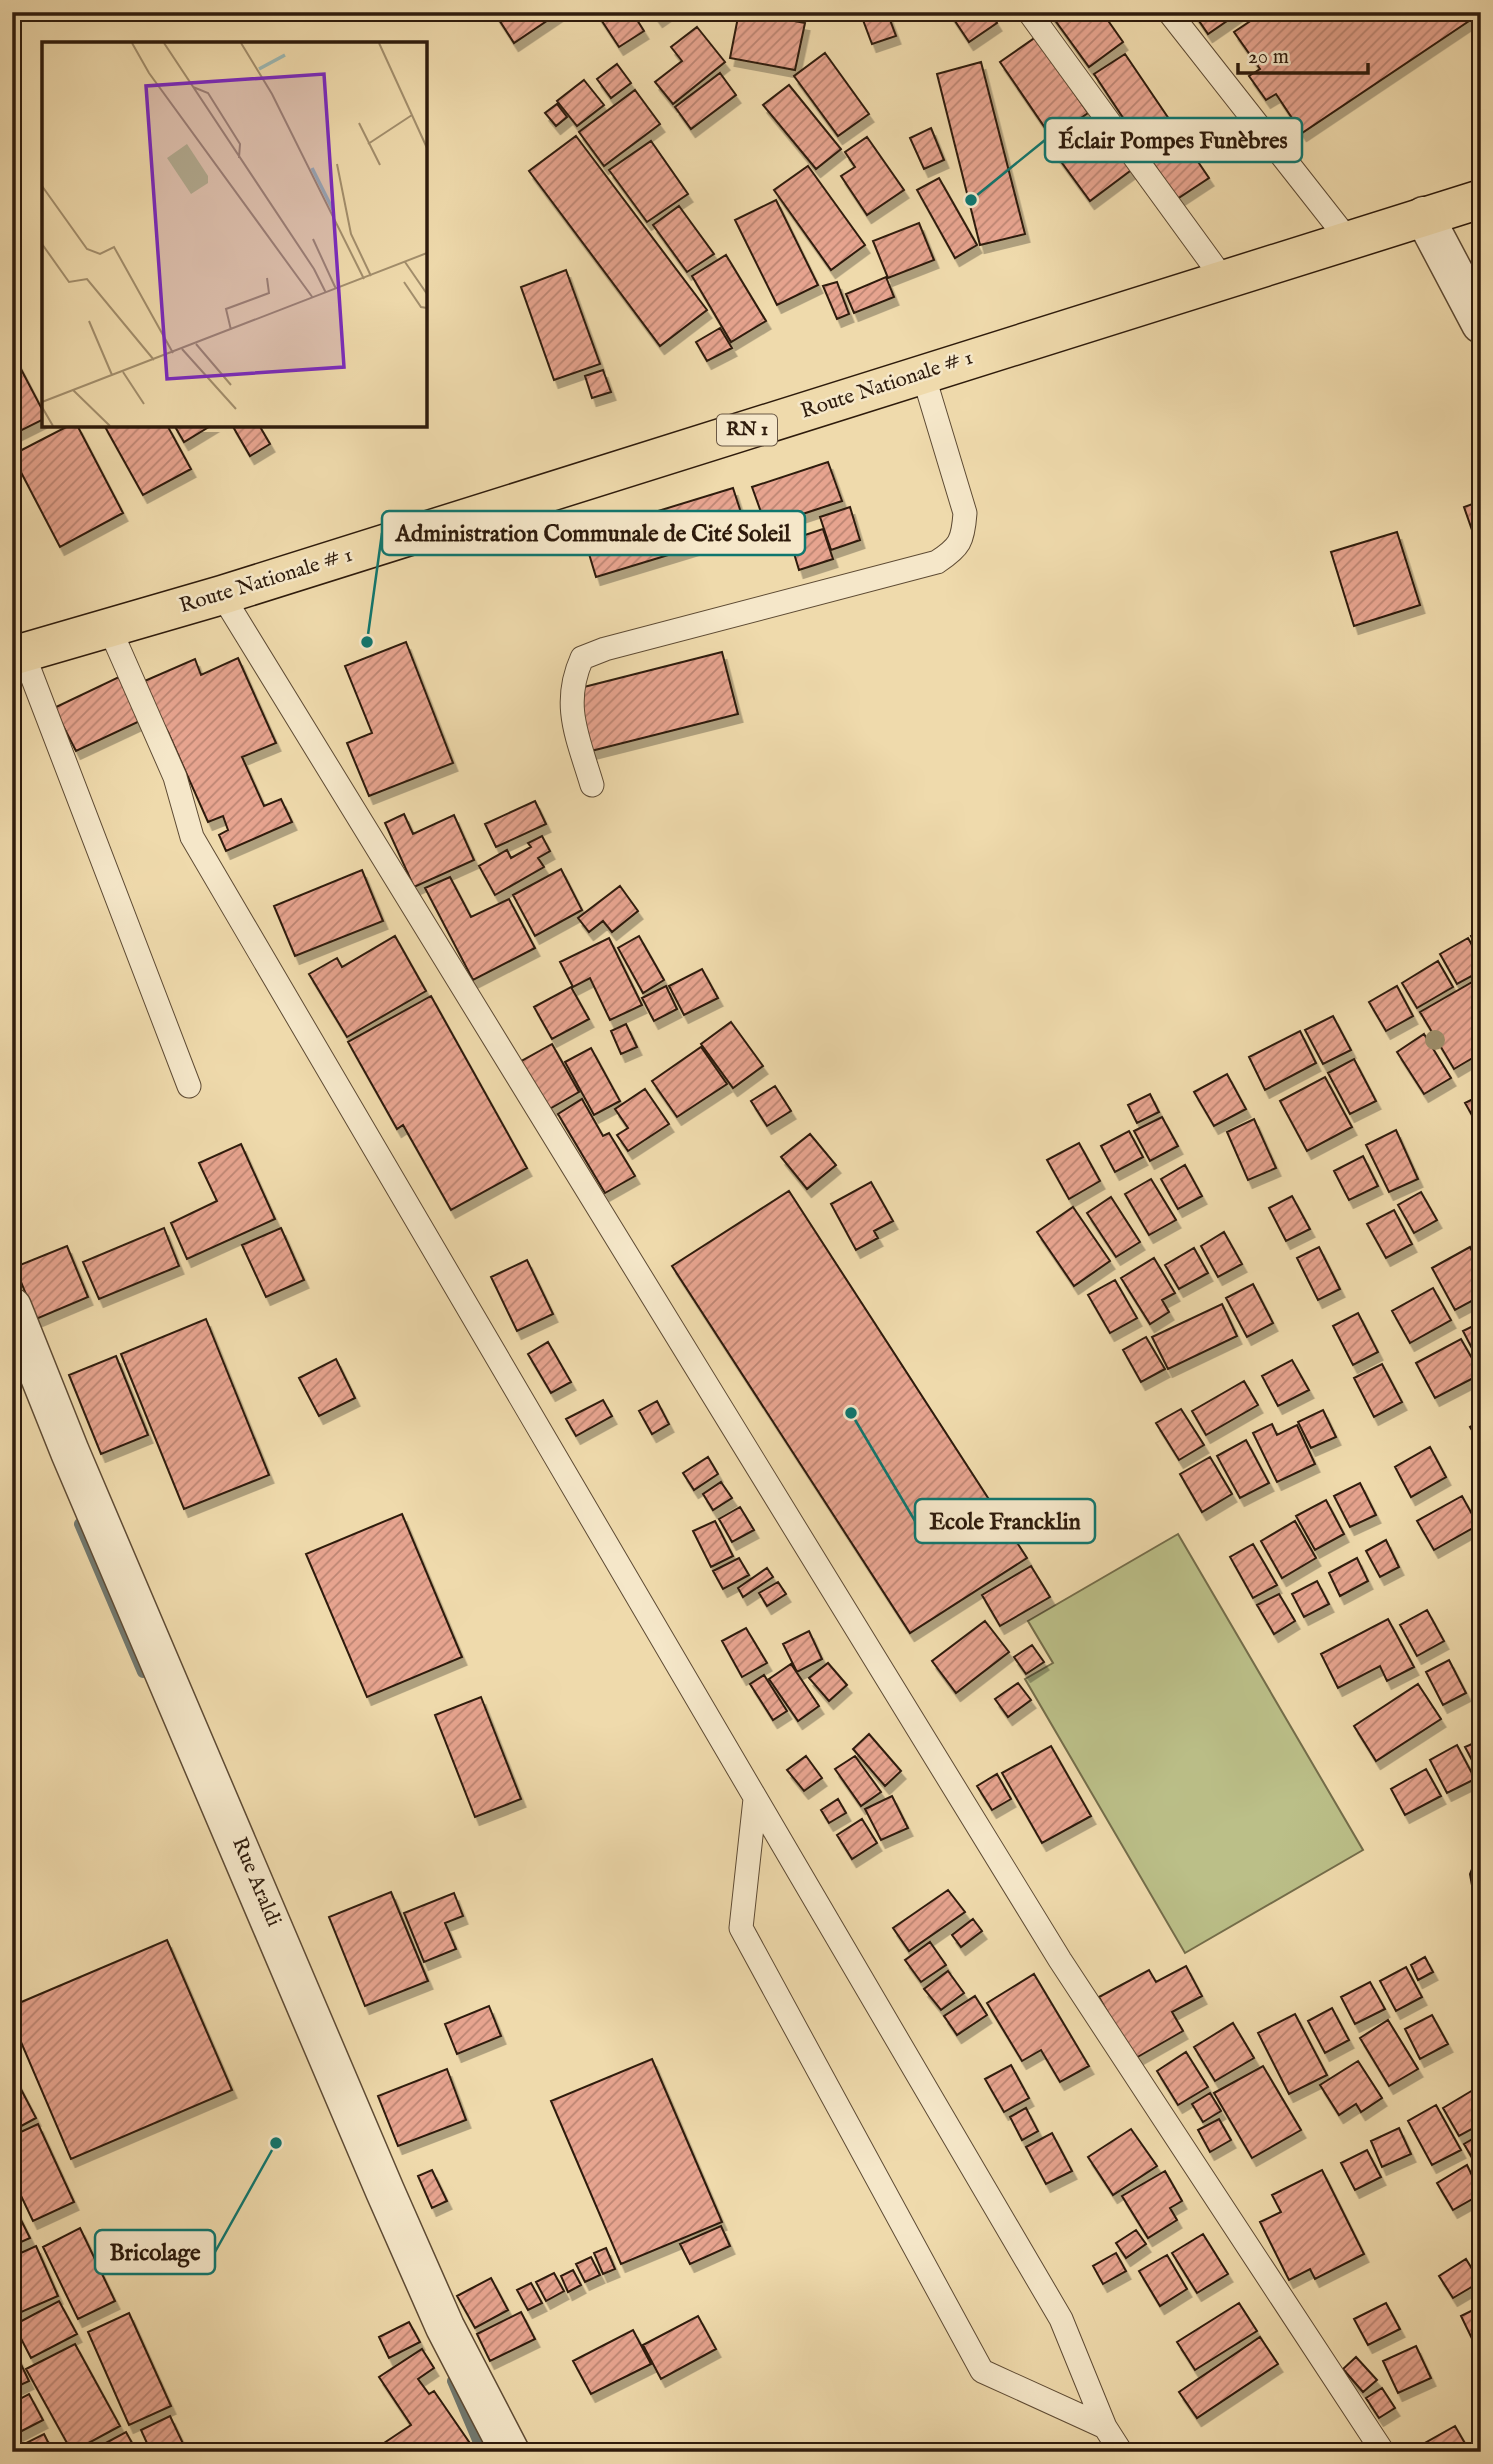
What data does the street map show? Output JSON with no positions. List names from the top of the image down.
{
  "streets": {
    "main road": ["Route Nationale # 1", "RN 1"],
    "street": ["Rue Araldi"]
  },
  "places": [
    "Éclair Pompes Funèbres",
    "Administration Communale de Cité Soleil",
    "Ecole Francklin",
    "Bricolage"
  ],
  "scale_bar": "20 m"
}
